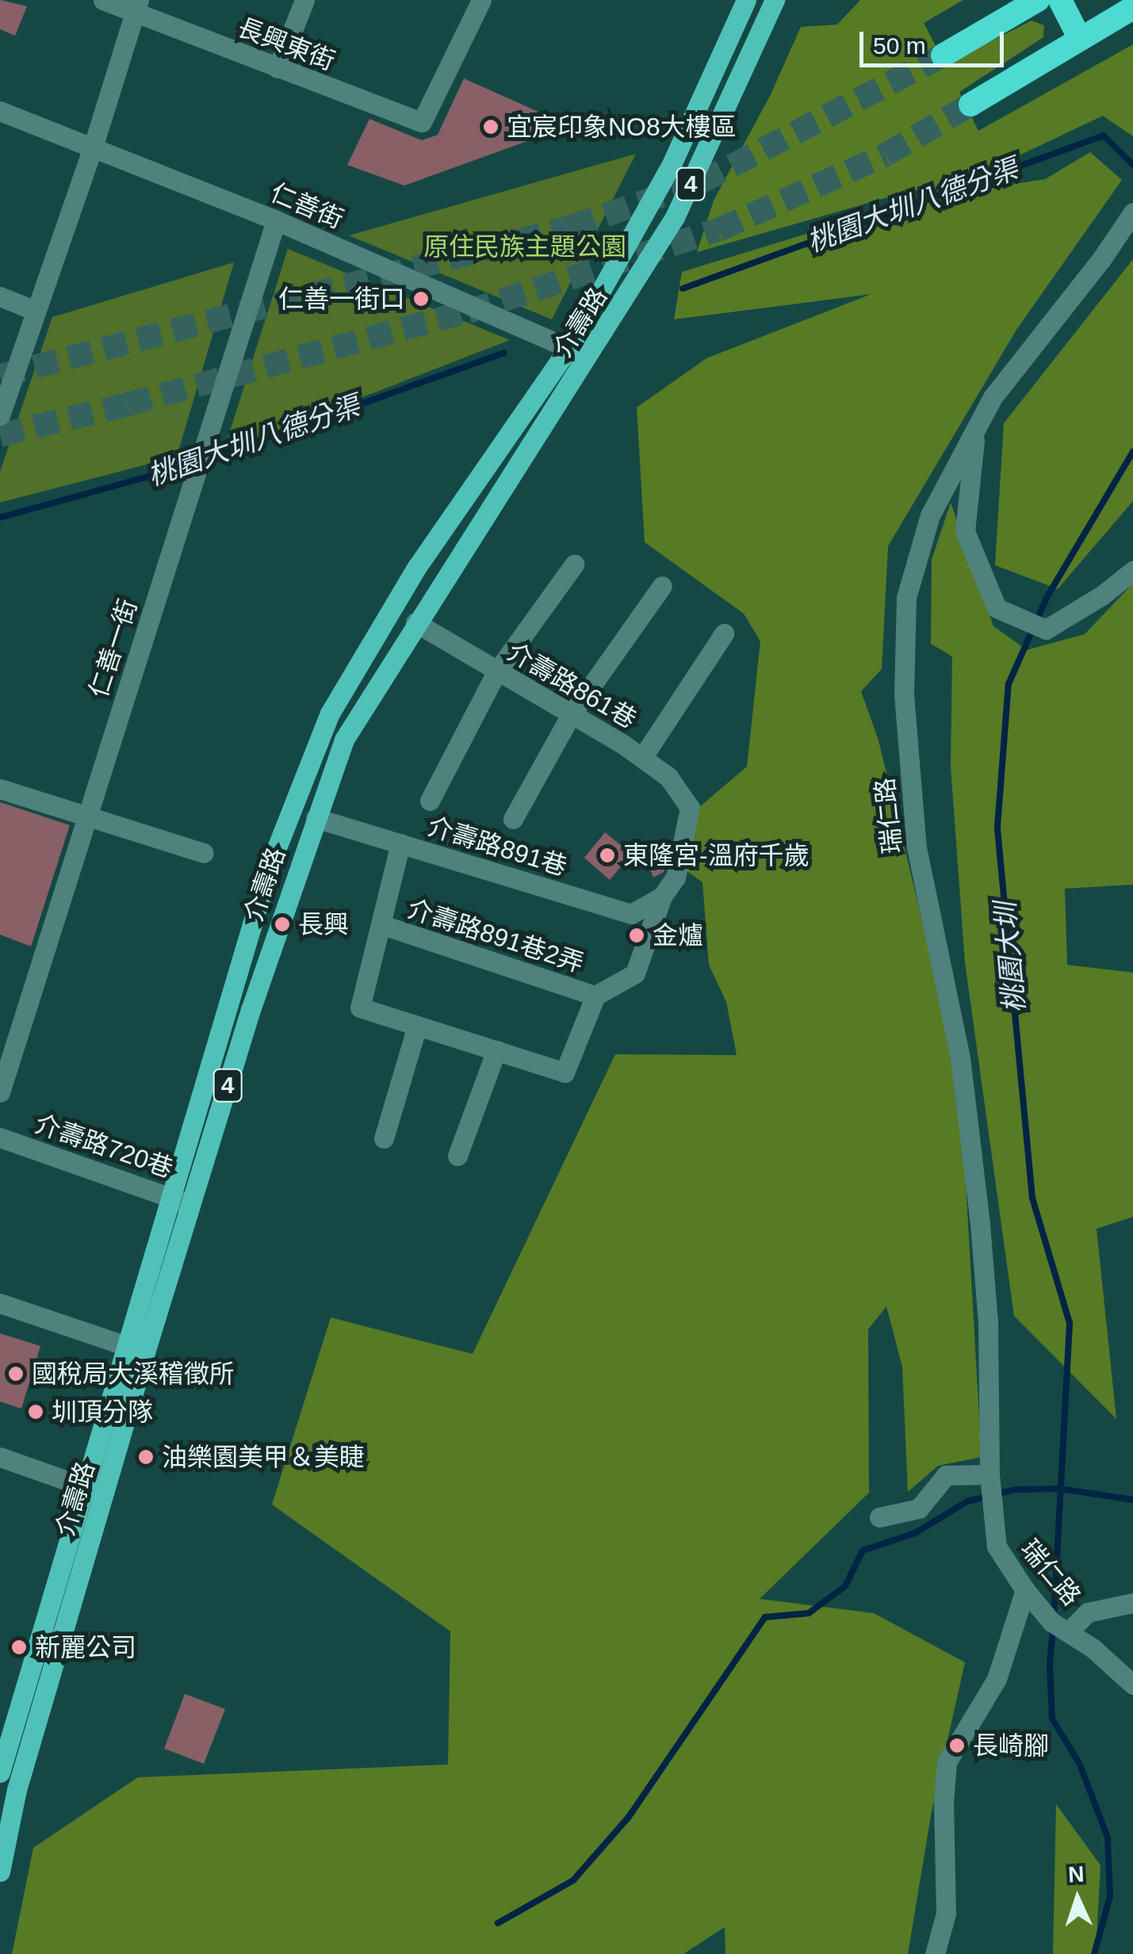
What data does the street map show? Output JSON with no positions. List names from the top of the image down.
{
  "streets": {
    "main road": ["4", "介壽路"],
    "street": [
      "長興東街",
      "仁善街",
      "仁善一街",
      "介壽路861巷",
      "瑞仁路",
      "介壽路891巷",
      "介壽路891巷2弄",
      "介壽路720巷"
    ]
  },
  "crossings": [
    ["仁善街", "介壽路"],
    ["仁善街", "仁善一街"],
    ["介壽路", "介壽路861巷"],
    ["介壽路", "介壽路891巷"],
    ["介壽路", "介壽路720巷"],
    ["介壽路861巷", "介壽路891巷"],
    ["介壽路861巷", "介壽路891巷2弄"],
    ["介壽路891巷", "介壽路891巷2弄"]
  ],
  "water": ["桃園大圳八德分渠", "桃園大圳"],
  "parks": ["原住民族主題公園"],
  "places": [
    "宜宸印象NO8大樓區",
    "仁善一街口",
    "東隆宮-溫府千歲",
    "長興",
    "金爐",
    "國稅局大溪稽徵所",
    "圳頂分隊",
    "油樂園美甲＆美睫",
    "新麗公司",
    "長崎腳"
  ],
  "scale_bar": "50 m",
  "north": "top"
}
